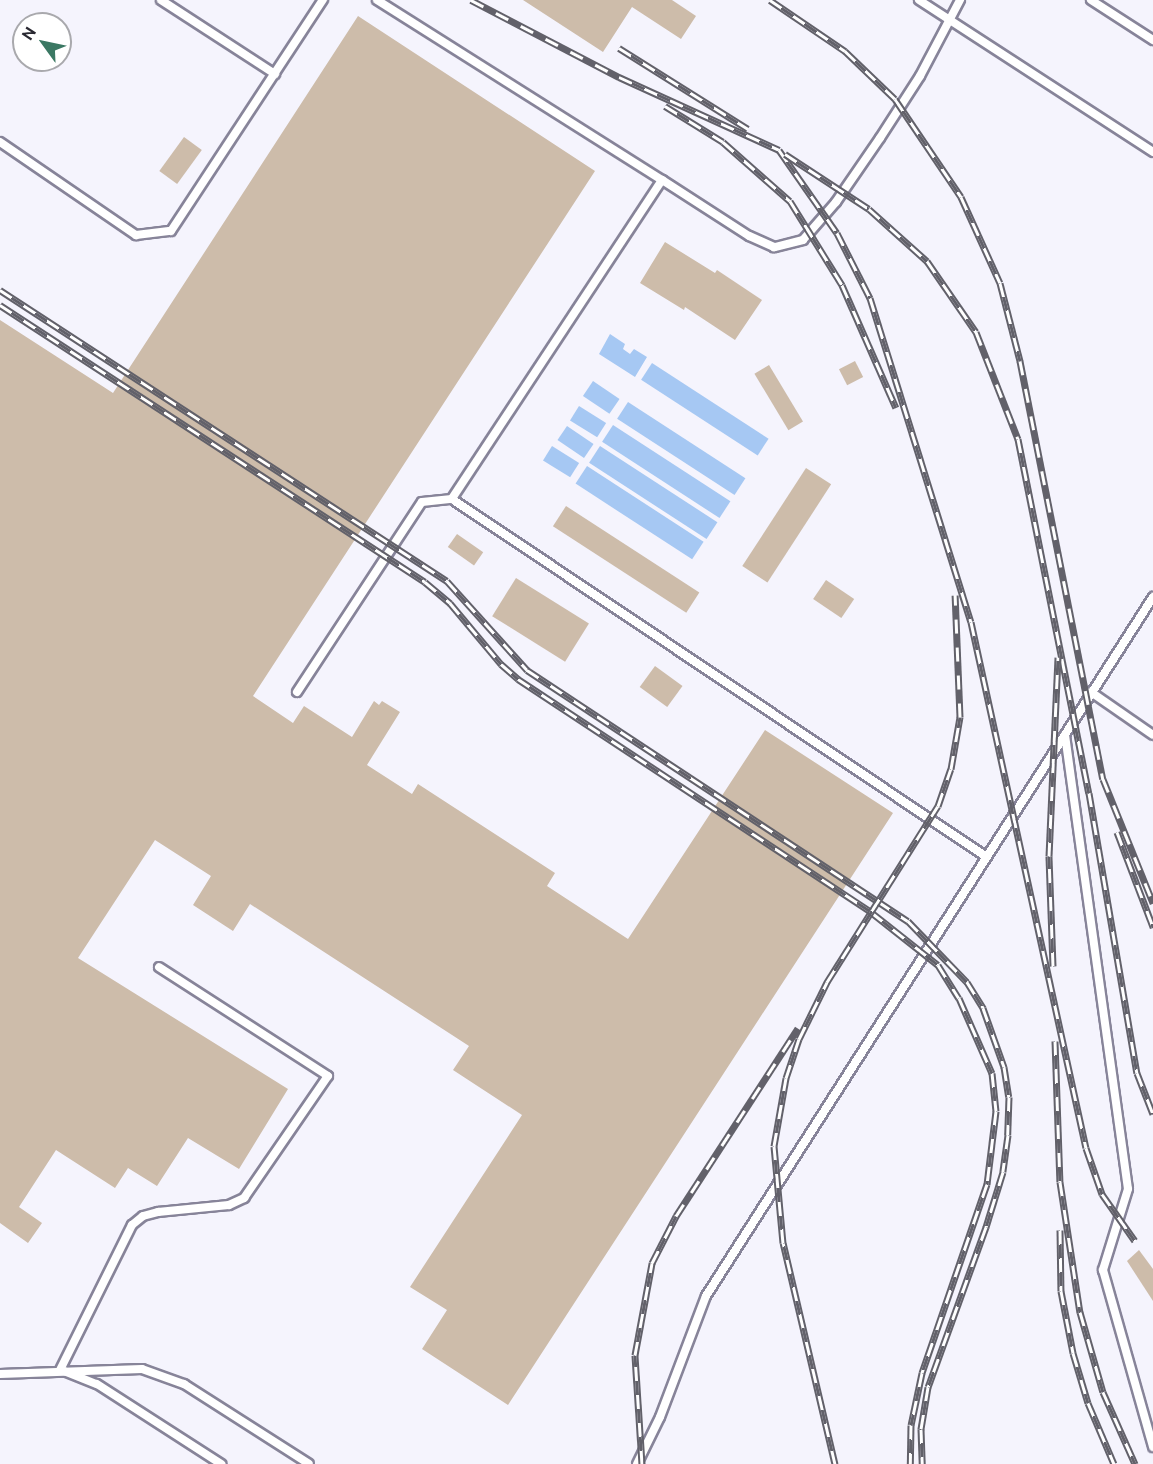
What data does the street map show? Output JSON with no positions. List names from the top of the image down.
{
  "north": "top left"
}
